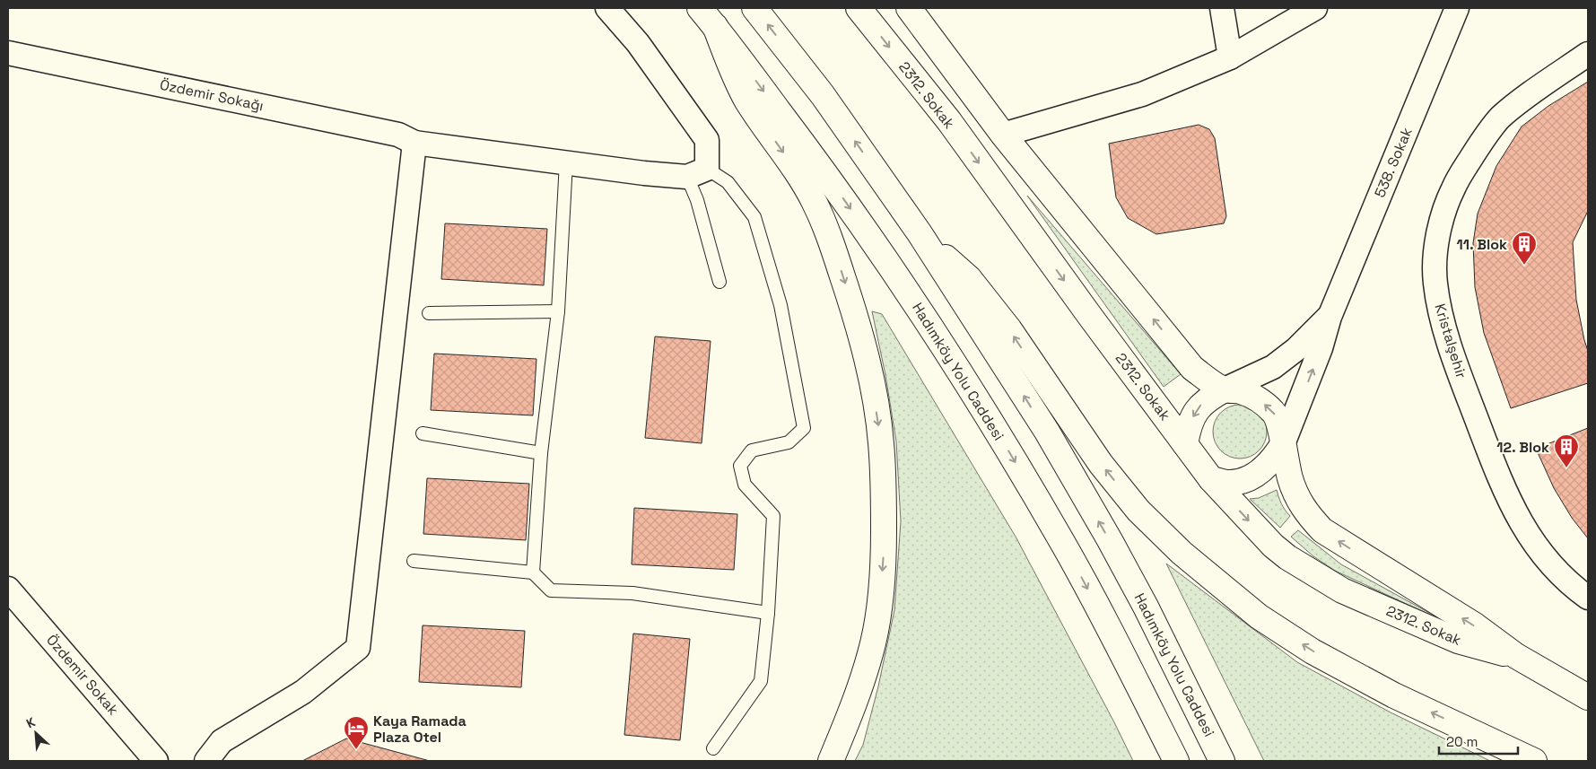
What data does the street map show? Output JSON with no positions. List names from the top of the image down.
{
  "streets": {
    "main road": ["2312. Sokak", "Hadımköy Yolu Caddesi"],
    "street": [
      "Özdemir Sokağı",
      "538. Sokak",
      "Kristalşehir",
      "Özdemir Sokak"
    ]
  },
  "crossings": [
    ["2312. Sokak", "538. Sokak"]
  ],
  "places": {
    "building": ["11. Blok", "12. Blok"],
    "hotel": ["Kaya Ramada Plaza Otel"]
  },
  "scale_bar": "20 m",
  "north": "top left"
}
